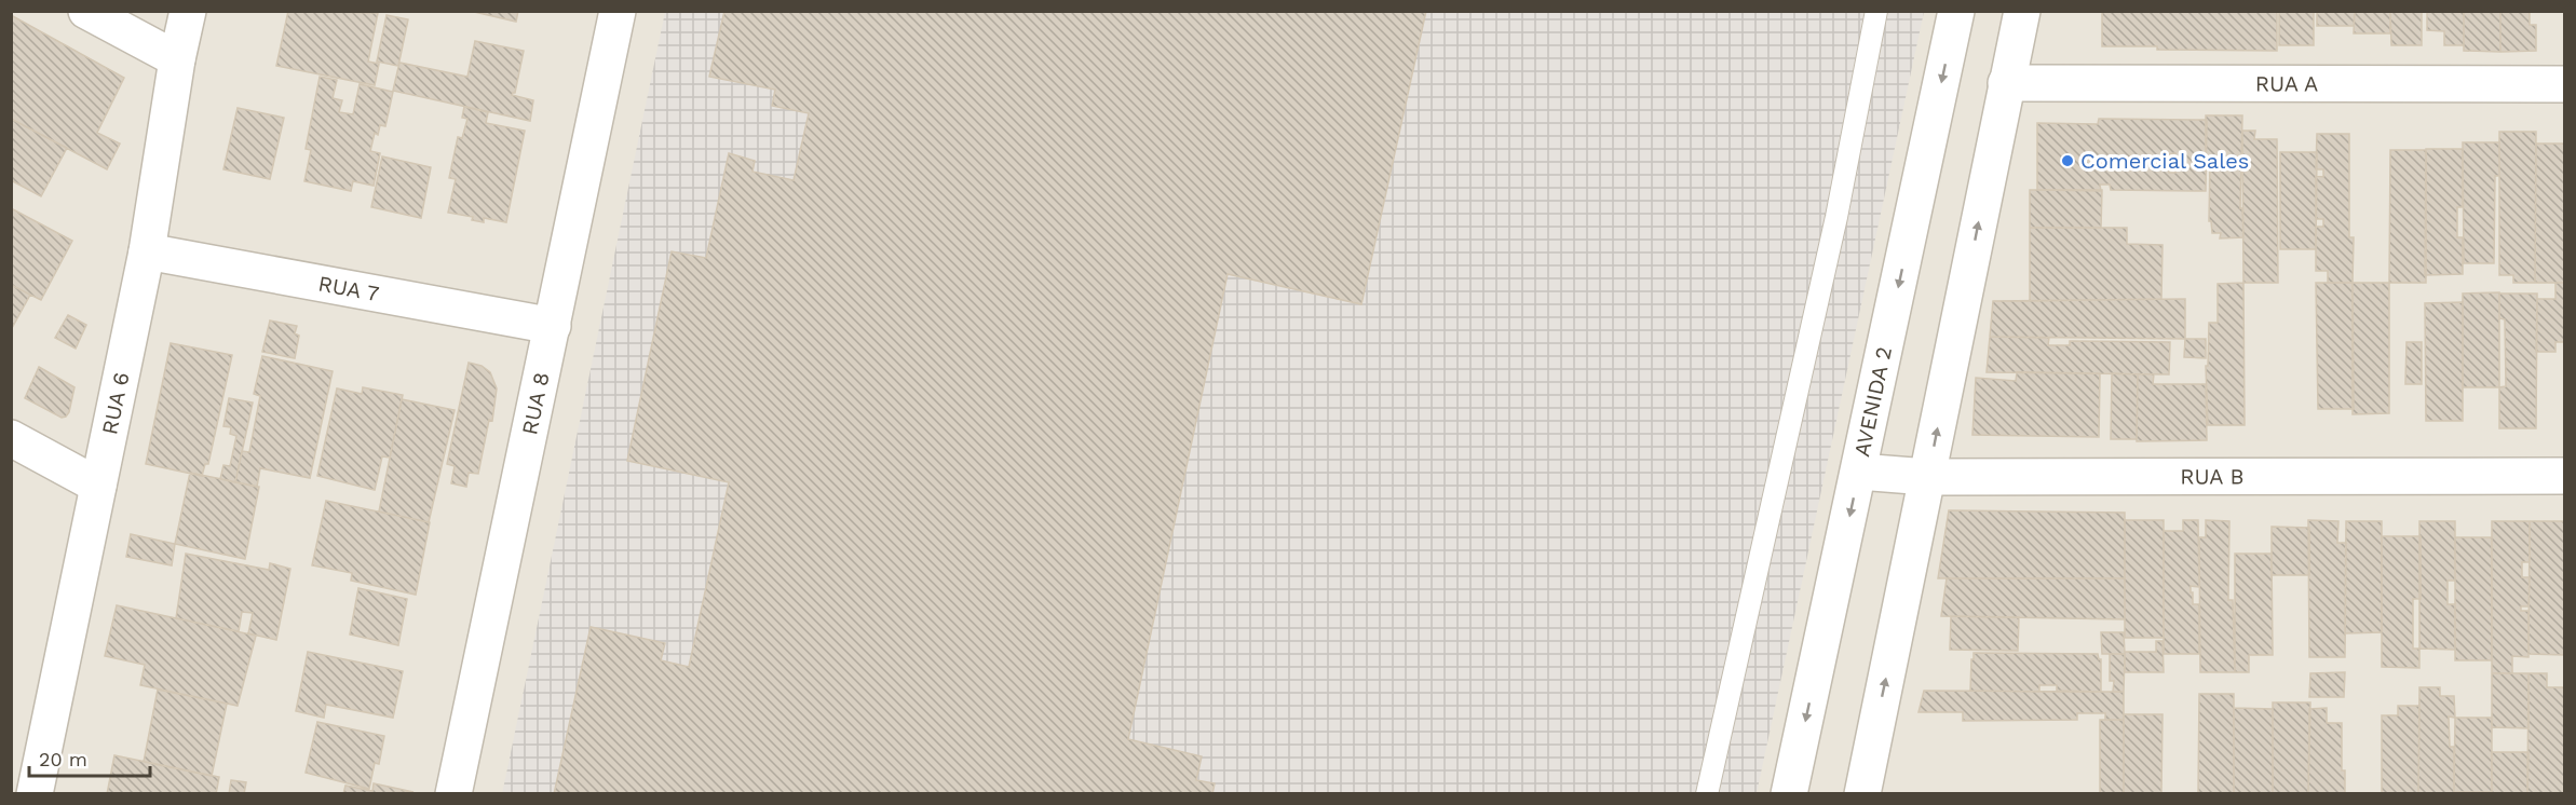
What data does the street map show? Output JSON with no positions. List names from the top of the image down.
{
  "streets": {
    "street": [
      "RUA A",
      "RUA 7",
      "RUA 8",
      "AVENIDA 2",
      "RUA 6",
      "RUA B"
    ]
  },
  "crossings": [
    ["RUA 7", "RUA 8"],
    ["RUA 7", "RUA 6"],
    ["AVENIDA 2", "RUA B"]
  ],
  "places": ["Comercial Sales"],
  "scale_bar": "20 m"
}
